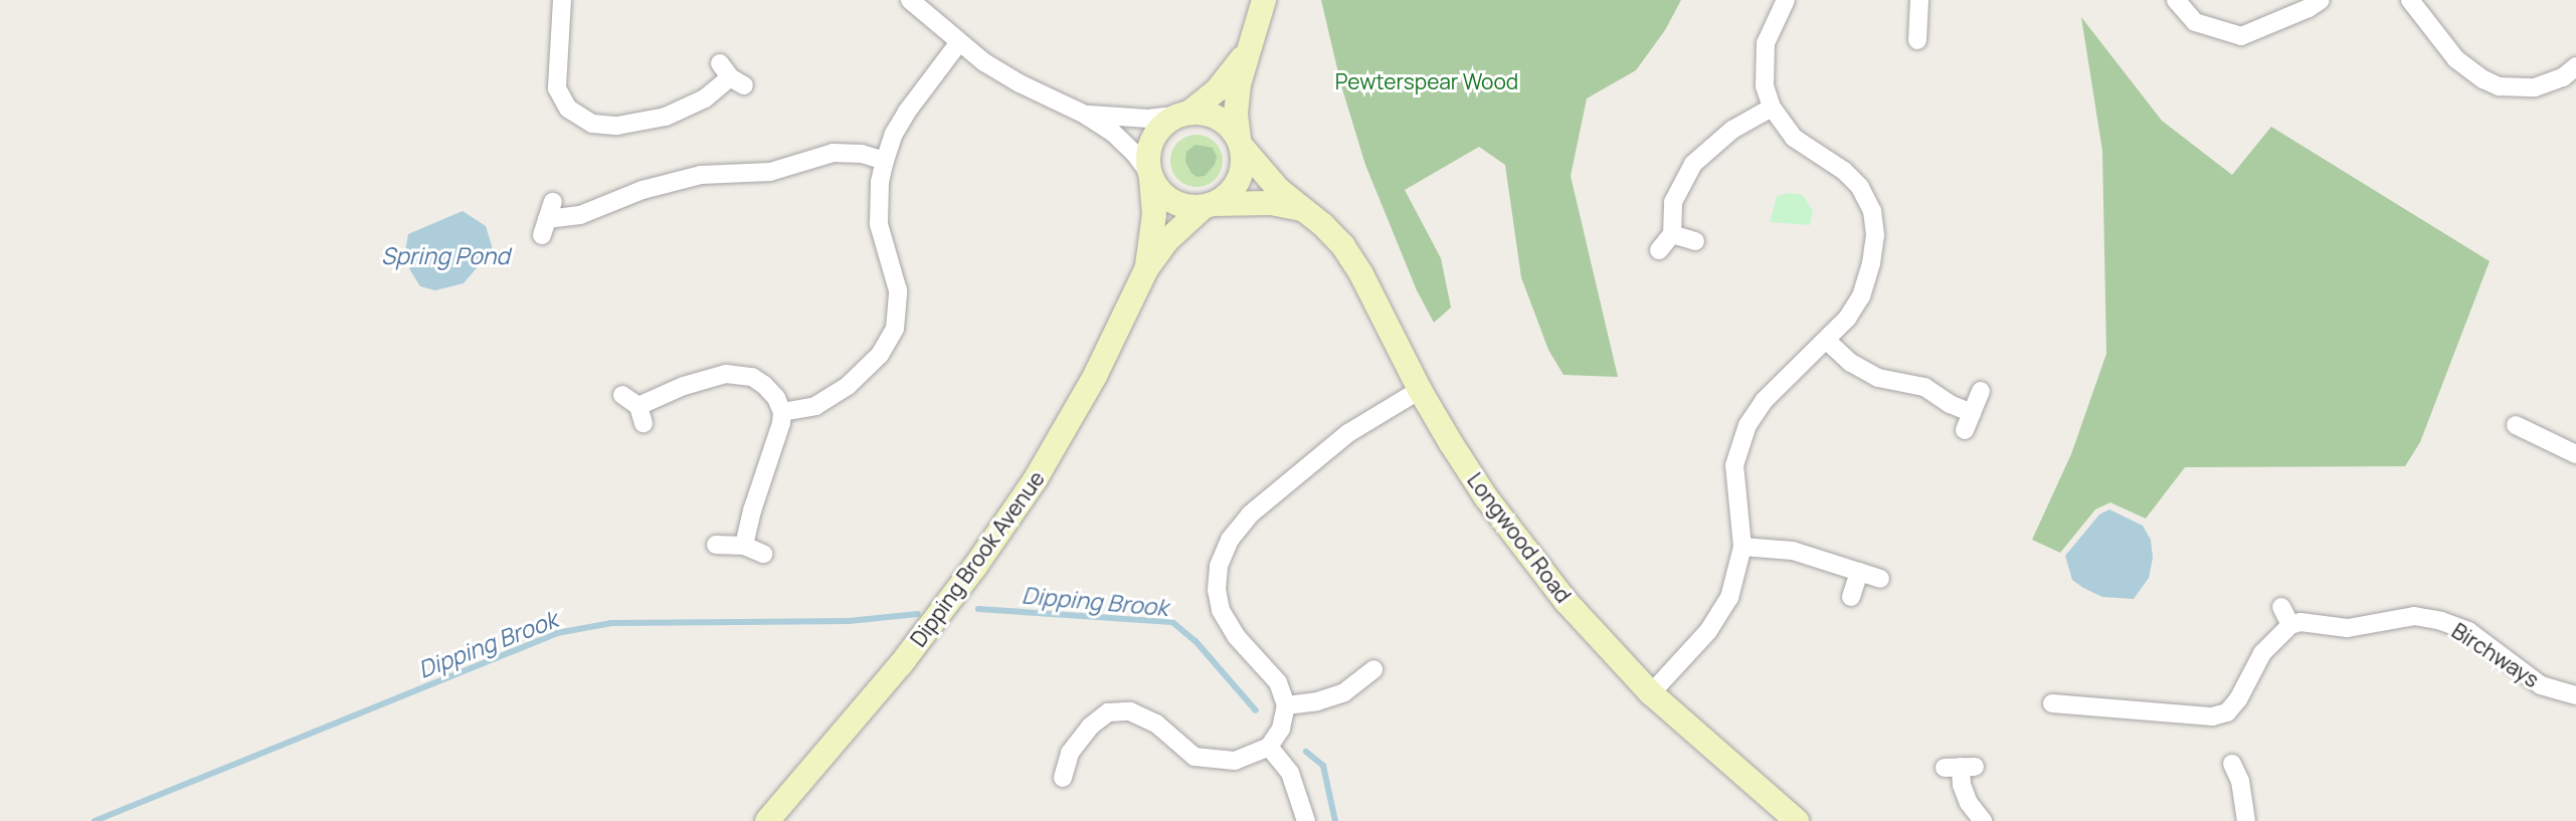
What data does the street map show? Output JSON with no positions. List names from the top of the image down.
{
  "streets": {
    "street": ["Longwood Road", "Dipping Brook Avenue", "Birchways"]
  },
  "crossings": [
    ["Longwood Road", "Dipping Brook Avenue"]
  ],
  "water": ["Spring Pond", "Dipping Brook"],
  "parks": ["Pewterspear Wood"]
}
